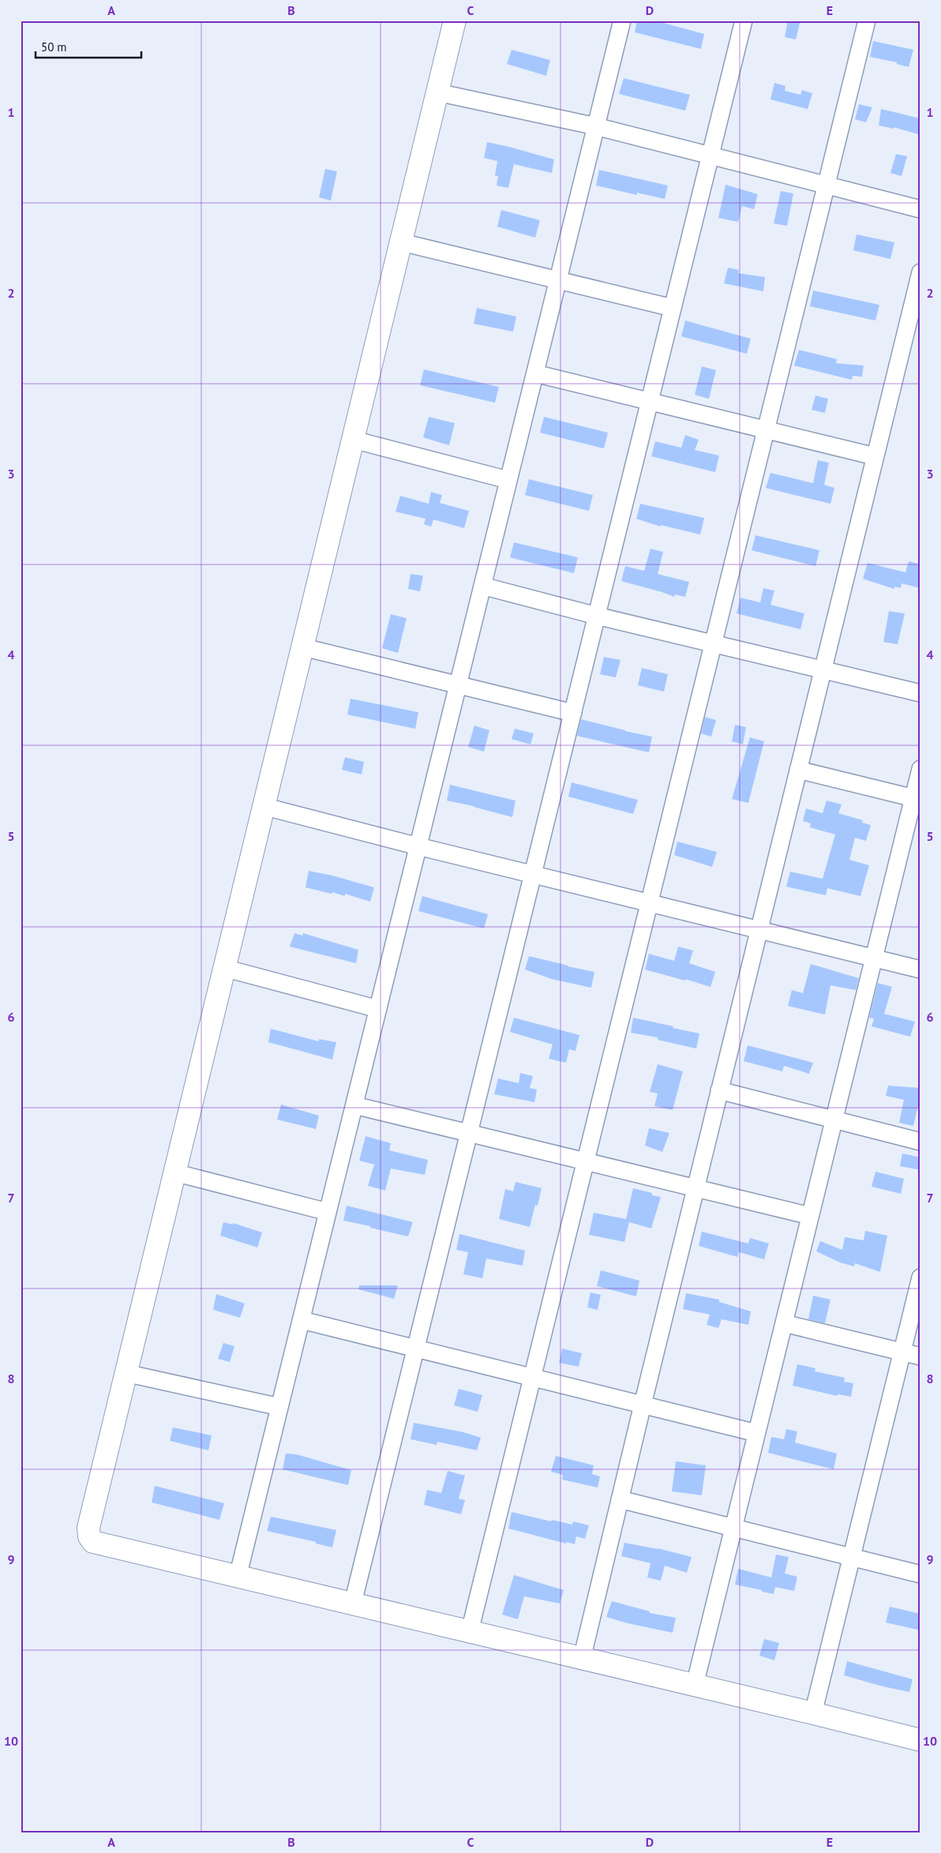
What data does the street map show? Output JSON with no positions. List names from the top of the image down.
{
  "scale_bar": "50 m",
  "grid": {
    "columns": [
      "A",
      "B",
      "C",
      "D",
      "E"
    ],
    "rows": [
      "1",
      "2",
      "3",
      "4",
      "5",
      "6",
      "7",
      "8",
      "9",
      "10"
    ]
  }
}
